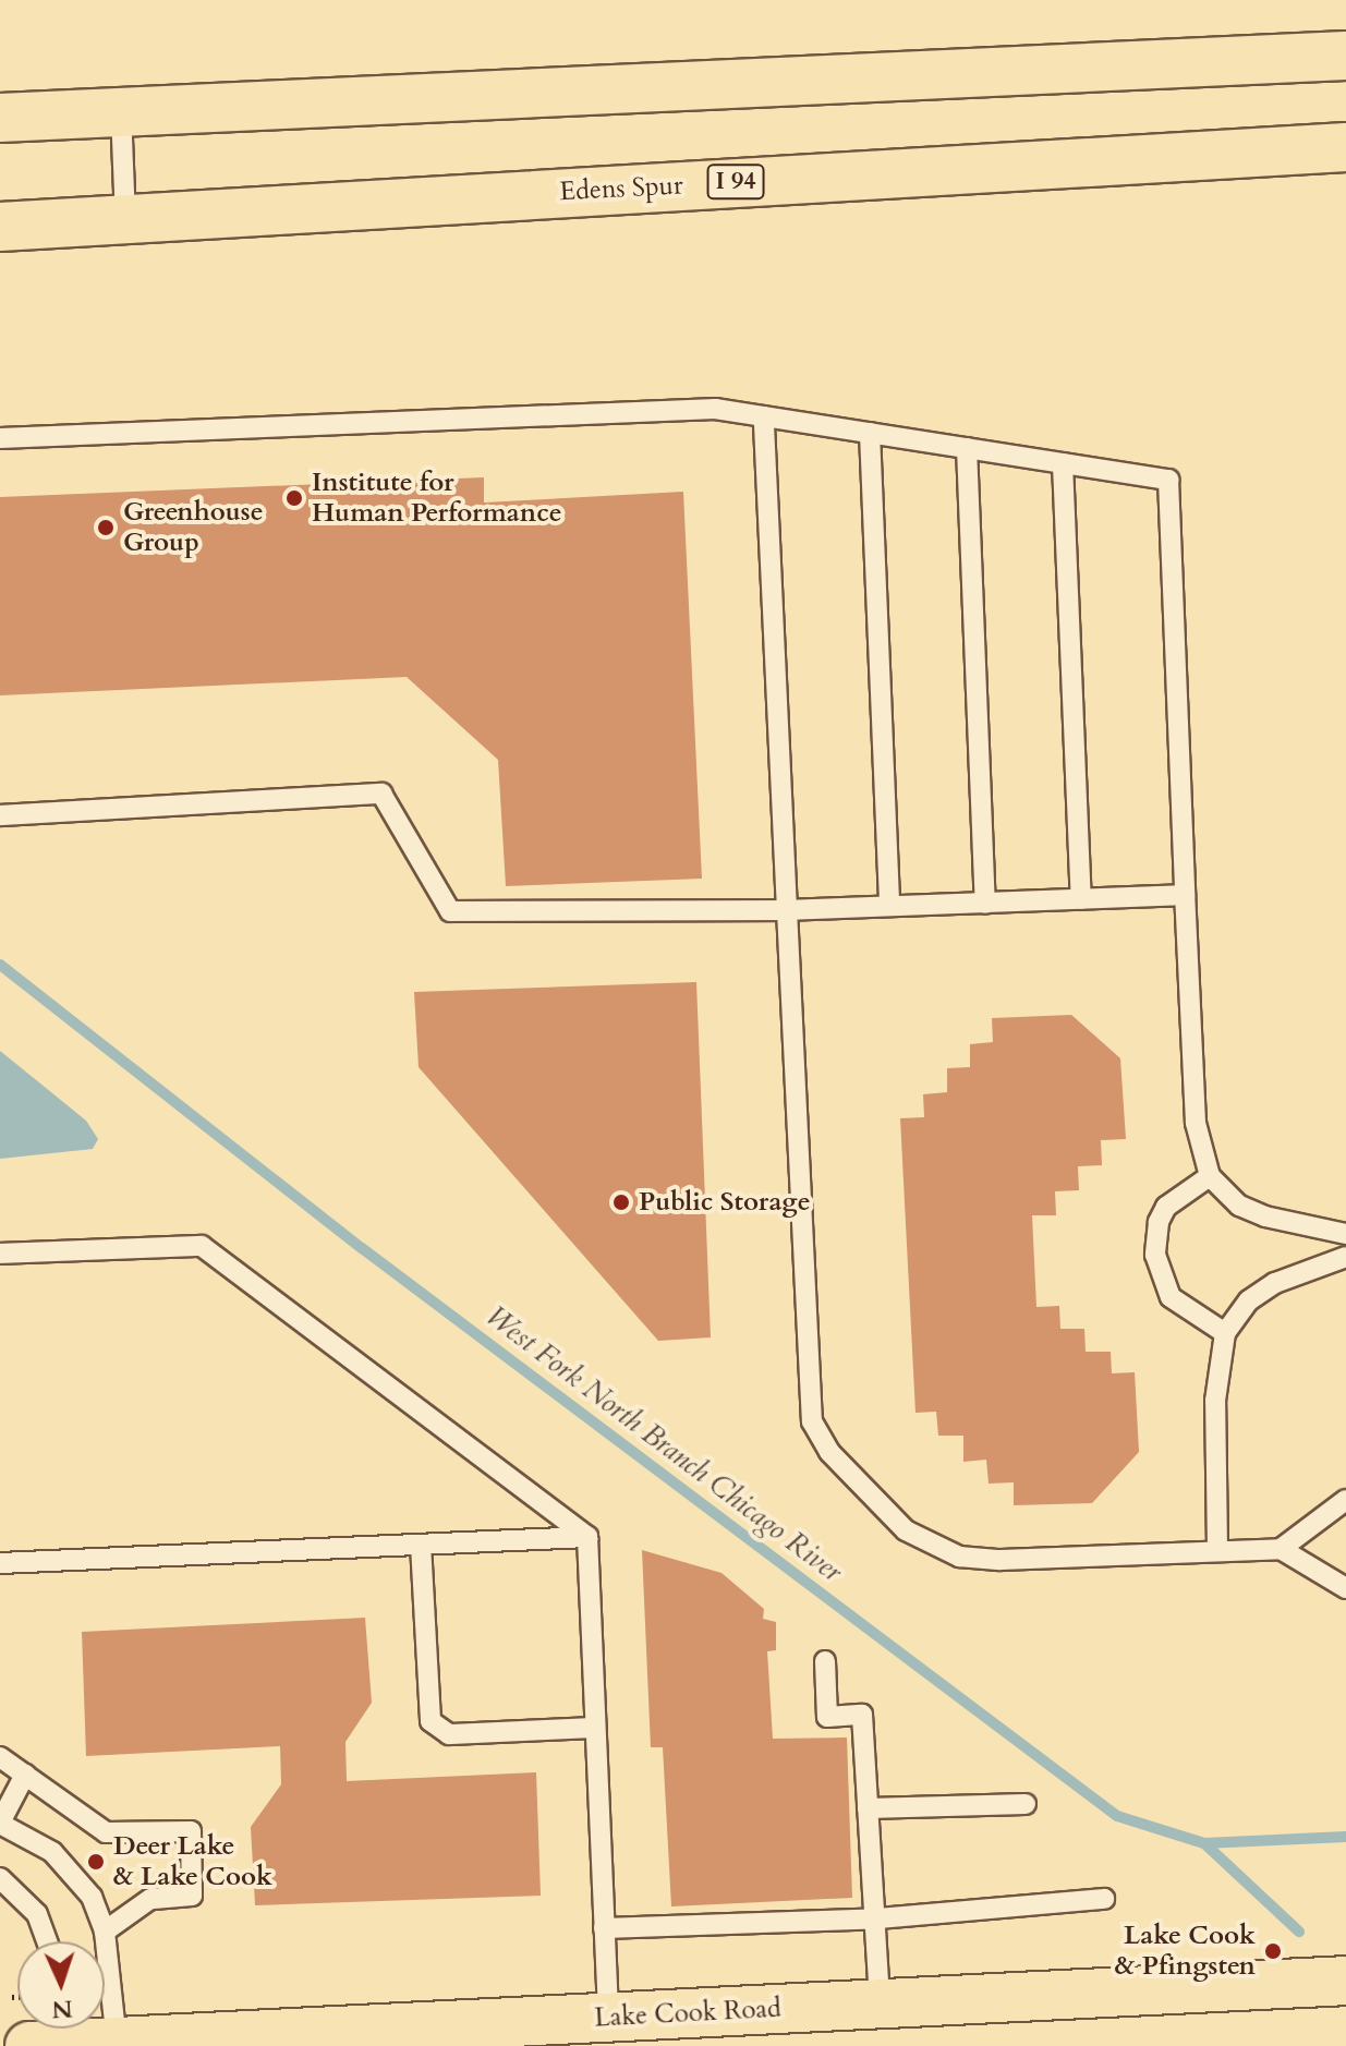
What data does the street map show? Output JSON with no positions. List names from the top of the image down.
{
  "streets": {
    "main road": ["I 94", "Edens Spur", "Lake Cook Road"]
  },
  "water": ["West Fork North Branch Chicago River"],
  "places": [
    "Institute for Human Performance",
    "Greenhouse Group",
    "Public Storage",
    "Deer Lake & Lake Cook",
    "Lake Cook & Pfingsten"
  ],
  "north": "bottom"
}
